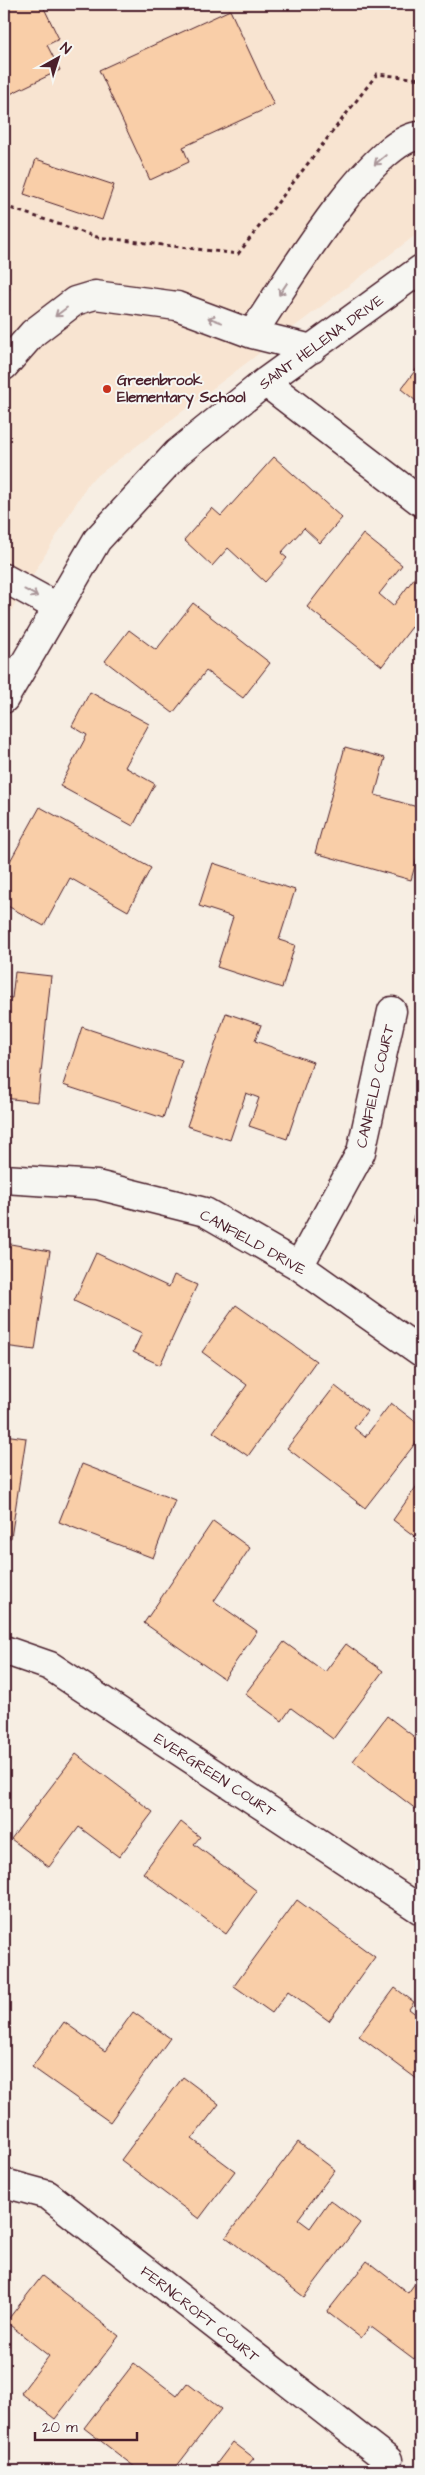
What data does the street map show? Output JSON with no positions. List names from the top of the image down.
{
  "streets": {
    "street": [
      "SAINT HELENA DRIVE",
      "CANFIELD COURT",
      "CANFIELD DRIVE",
      "EVERGREEN COURT",
      "FERNCROFT COURT"
    ]
  },
  "crossings": [
    ["CANFIELD COURT", "CANFIELD DRIVE"]
  ],
  "places": ["Greenbrook Elementary School"],
  "scale_bar": "20 m",
  "north": "top right"
}
